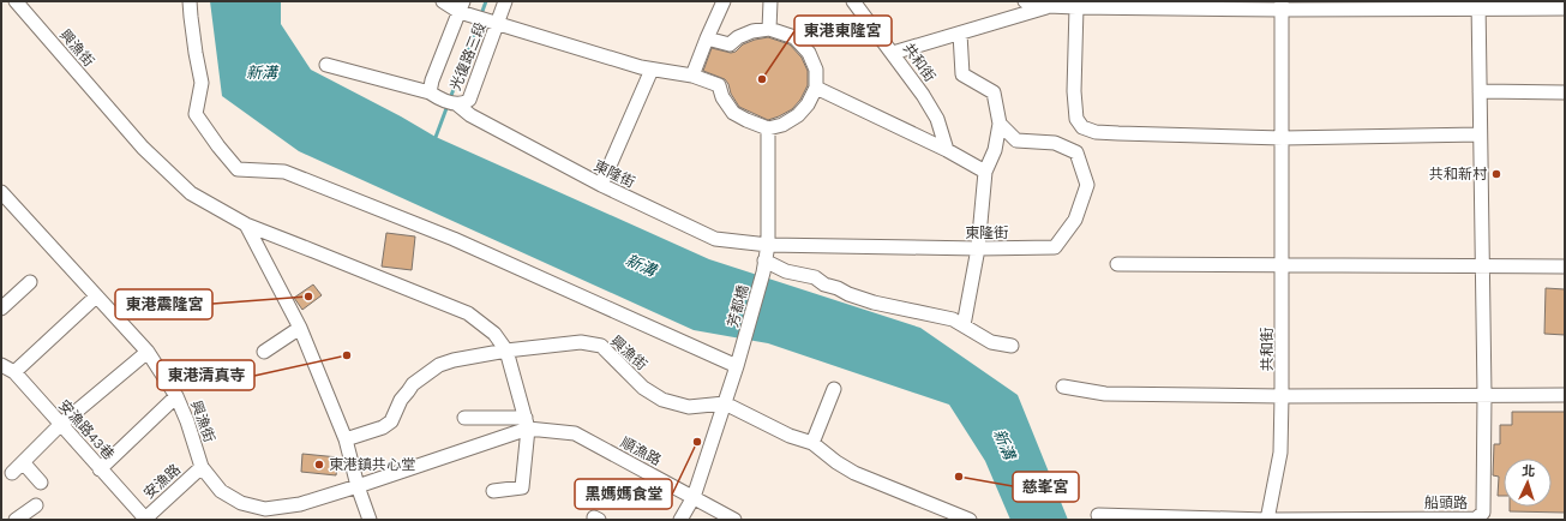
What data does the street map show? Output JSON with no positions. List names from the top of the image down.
{
  "streets": {
    "street": [
      "興漁街",
      "光復路三段",
      "共和街",
      "東隆街",
      "芳都橋",
      "安漁路43巷",
      "順漁路",
      "安漁路",
      "船頭路"
    ]
  },
  "crossings": [
    ["興漁街", "順漁路"],
    ["興漁街", "安漁路"],
    ["光復路三段", "東隆街"],
    ["共和街", "船頭路"],
    ["東隆街", "芳都橋"],
    ["安漁路43巷", "安漁路"]
  ],
  "water": ["新溝"],
  "places": [
    "東港東隆宮",
    "共和新村",
    "東港震隆宮",
    "東港清真寺",
    "黑媽媽食堂",
    "東港鎮共心堂",
    "慈峯宮"
  ],
  "north": "top"
}
